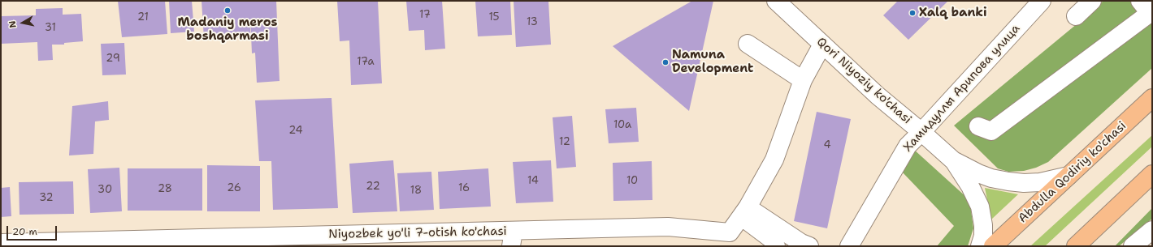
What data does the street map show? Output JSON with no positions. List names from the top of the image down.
{
  "streets": {
    "main road": ["Abdulla Qodiriy ko'chasi"],
    "street": ["Qori Niyoziy ko'chasi", "Хамидуллы Арипова улица", "Niyozbek yo'li 7-otish ko'chasi"]
  },
  "crossings": [
    ["Qori Niyoziy ko'chasi", "Хамидуллы Арипова улица"],
    ["Qori Niyoziy ko'chasi", "Abdulla Qodiriy ko'chasi"],
    ["Qori Niyoziy ko'chasi", "Niyozbek yo'li 7-otish ko'chasi"]
  ],
  "places": ["Madaniy meros boshqarmasi", "Xalq banki", "Namuna Development"],
  "house_numbers": [
    "17",
    "21",
    "15",
    "13",
    "31",
    "29",
    "17a",
    "10a",
    "24",
    "12",
    "4",
    "14",
    "10",
    "22",
    "26",
    "16",
    "28",
    "30",
    "18",
    "32"
  ],
  "scale_bar": "20 m",
  "north": "left"
}
